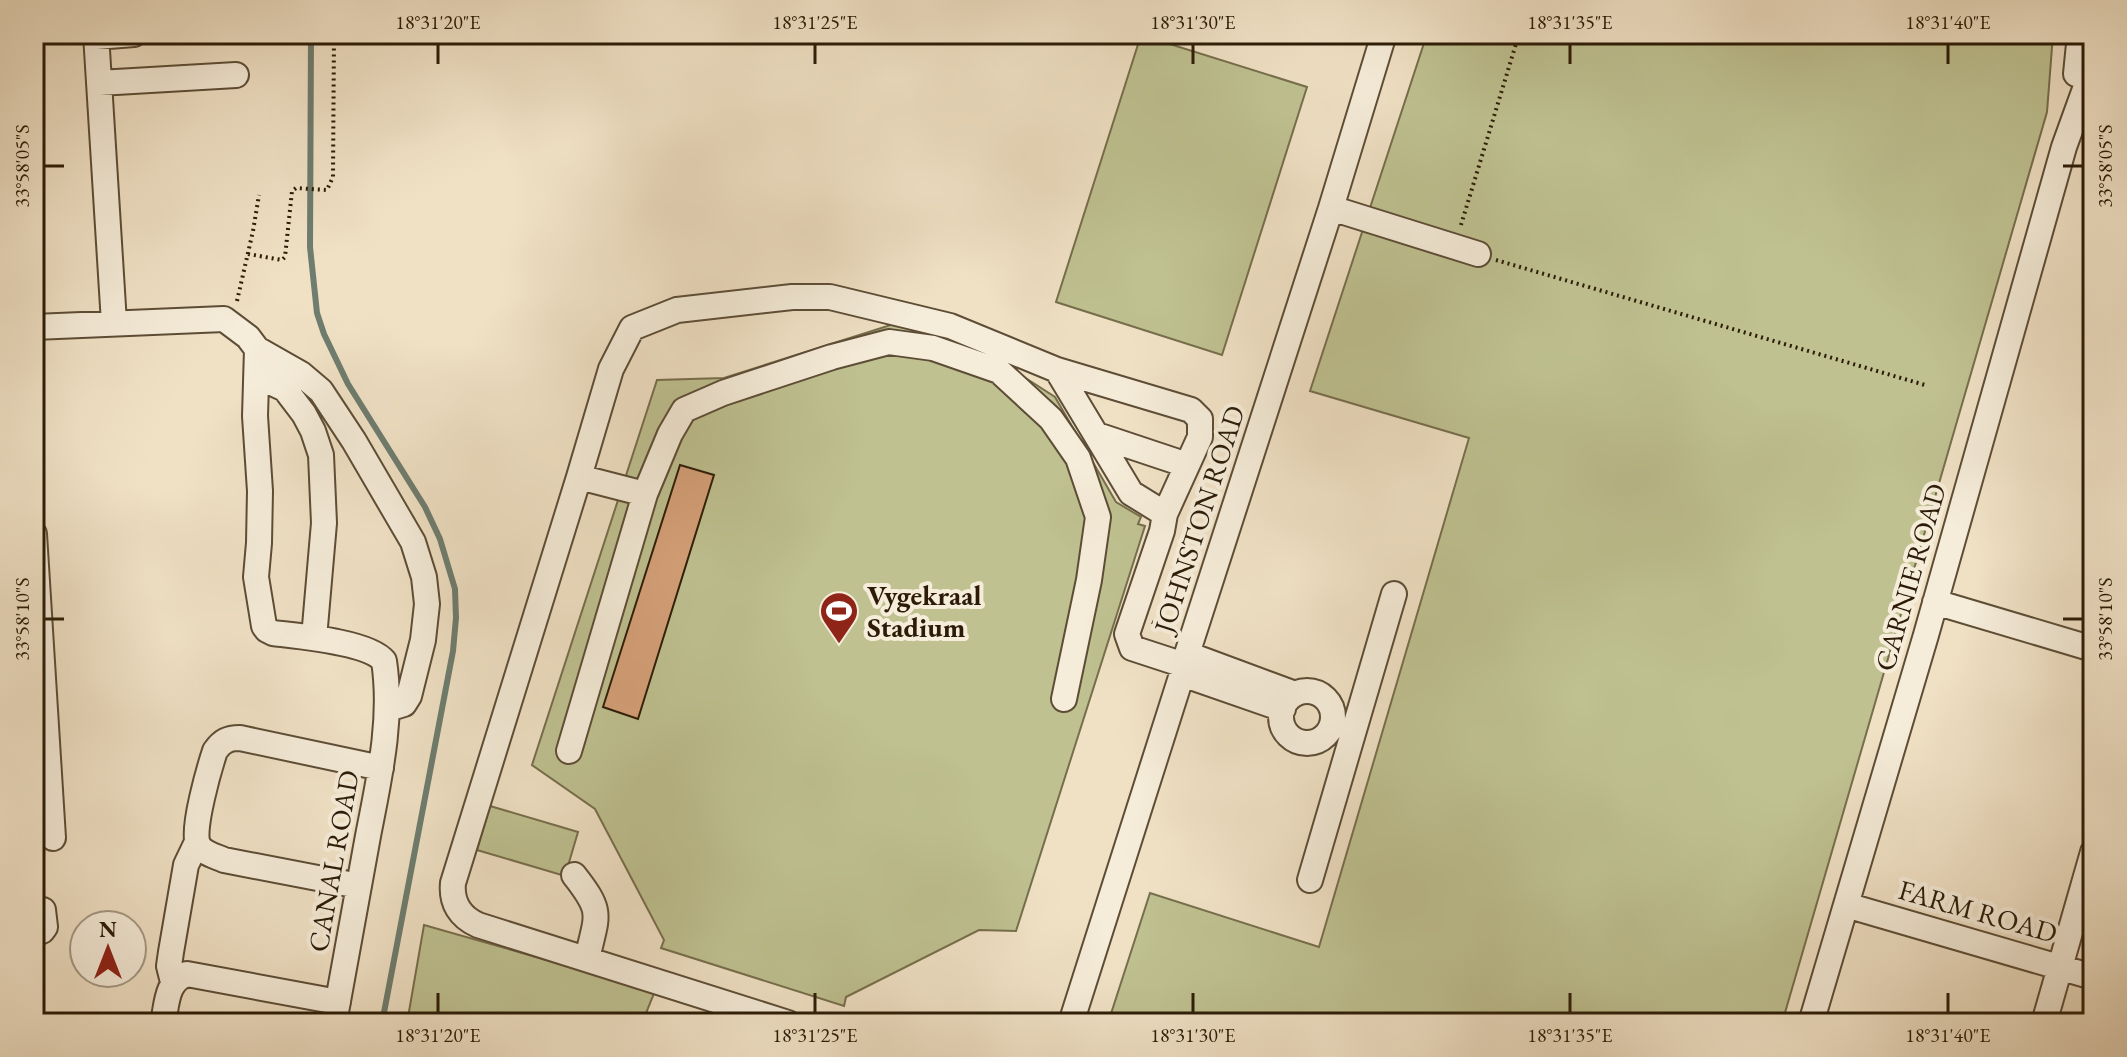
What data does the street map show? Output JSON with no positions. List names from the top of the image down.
{
  "streets": {
    "street": [
      "JOHNSTON ROAD",
      "CARNIE ROAD",
      "CANAL ROAD",
      "FARM ROAD"
    ]
  },
  "crossings": [
    ["CARNIE ROAD", "FARM ROAD"]
  ],
  "places": {
    "sports": ["Vygekraal Stadium"]
  },
  "north": "top",
  "coordinates": [
    "18°31'20\"E",
    "18°31'25\"E",
    "18°31'30\"E",
    "18°31'35\"E",
    "18°31'40\"E",
    "33°58'05\"S",
    "33°58'10\"S"
  ]
}
